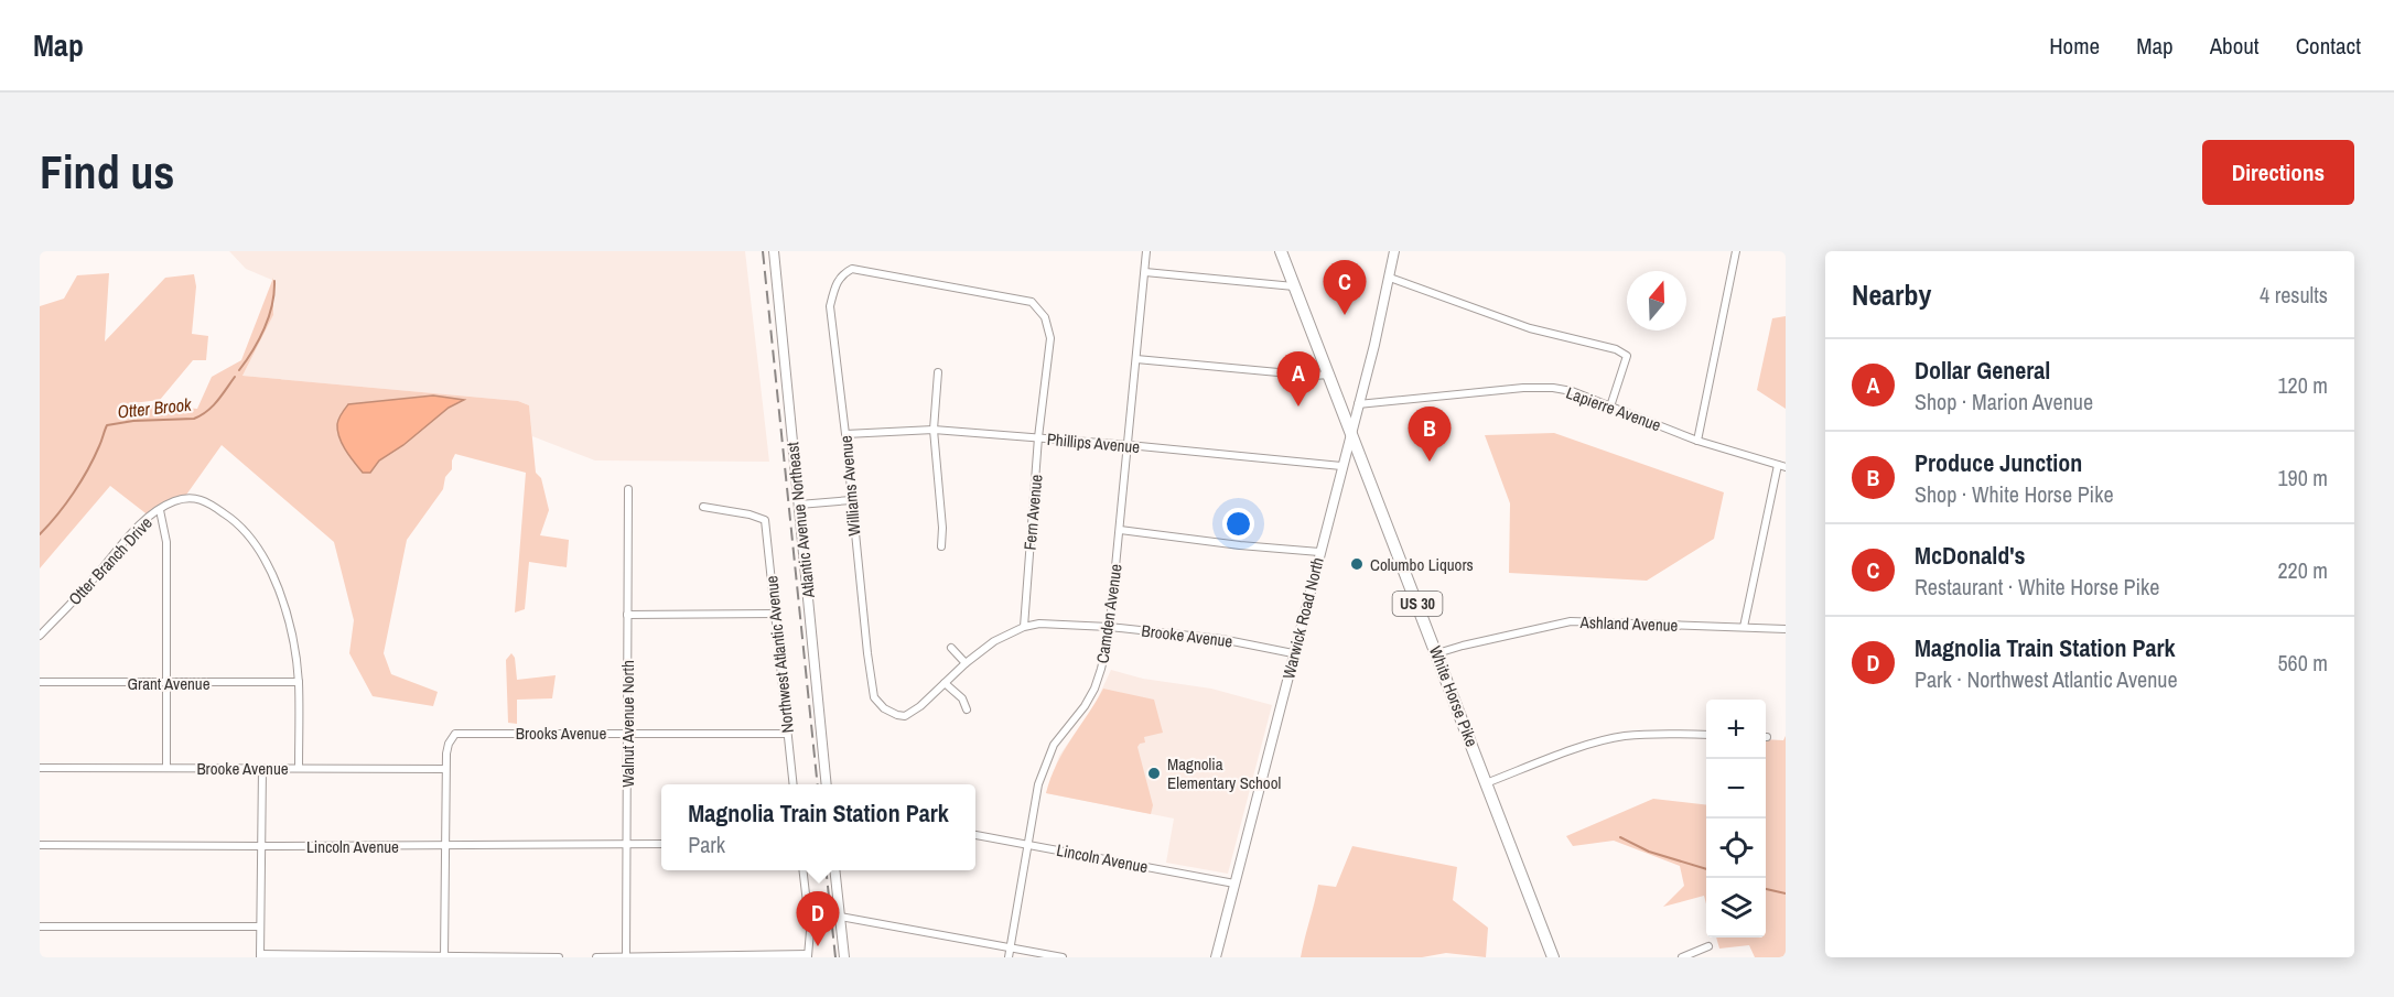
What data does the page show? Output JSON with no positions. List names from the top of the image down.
{
  "streets": {
    "highway": ["US 30", "White Horse Pike"],
    "street": [
      "Lapierre Avenue",
      "Phillips Avenue",
      "Williams Avenue",
      "Fern Avenue",
      "Atlantic Avenue Northeast",
      "Otter Branch Drive",
      "Camden Avenue",
      "Warwick Road North",
      "Ashland Avenue",
      "Brooke Avenue",
      "Northwest Atlantic Avenue",
      "Grant Avenue",
      "Walnut Avenue North",
      "Brooks Avenue",
      "Lincoln Avenue"
    ]
  },
  "crossings": [
    ["Lapierre Avenue", "Warwick Road North"],
    ["Phillips Avenue", "Williams Avenue"],
    ["Phillips Avenue", "Fern Avenue"],
    ["Phillips Avenue", "Camden Avenue"],
    ["Phillips Avenue", "Warwick Road North"],
    ["Williams Avenue", "Fern Avenue"],
    ["Williams Avenue", "Brooke Avenue"],
    ["Fern Avenue", "Brooke Avenue"],
    ["Otter Branch Drive", "Brooke Avenue"],
    ["Otter Branch Drive", "Grant Avenue"],
    ["Camden Avenue", "Brooke Avenue"],
    ["Camden Avenue", "Lincoln Avenue"],
    ["Warwick Road North", "Brooke Avenue"],
    ["Warwick Road North", "White Horse Pike"],
    ["Warwick Road North", "Lincoln Avenue"],
    ["Ashland Avenue", "White Horse Pike"],
    ["Brooke Avenue", "Brooks Avenue"],
    ["Northwest Atlantic Avenue", "Brooks Avenue"],
    ["Walnut Avenue North", "Brooks Avenue"],
    ["Walnut Avenue North", "Lincoln Avenue"]
  ],
  "water": ["Otter Brook"],
  "places": ["Columbo Liquors", "Magnolia Elementary School"],
  "north": "top",
  "page": {
    "header": "Map",
    "nav": [
      "Home",
      "Map",
      "About",
      "Contact"
    ],
    "buttons": "Directions",
    "title": "Find us",
    "heading": ["Nearby", "4 results"],
    "pins": [
      "C",
      "A",
      "B",
      "D"
    ],
    "list": [
      {
        "mark": "A",
        "name": "Dollar General",
        "note": "Shop · Marion Avenue",
        "value": "120 m"
      },
      {
        "mark": "B",
        "name": "Produce Junction",
        "note": "Shop · White Horse Pike",
        "value": "190 m"
      },
      {
        "mark": "C",
        "name": "McDonald's",
        "note": "Restaurant · White Horse Pike",
        "value": "220 m"
      },
      {
        "mark": "D",
        "name": "Magnolia Train Station Park",
        "note": "Park · Northwest Atlantic Avenue",
        "value": "560 m"
      }
    ],
    "map_buttons": ["+", "−"],
    "popup": ["Magnolia Train Station Park", "Park"]
  }
}
